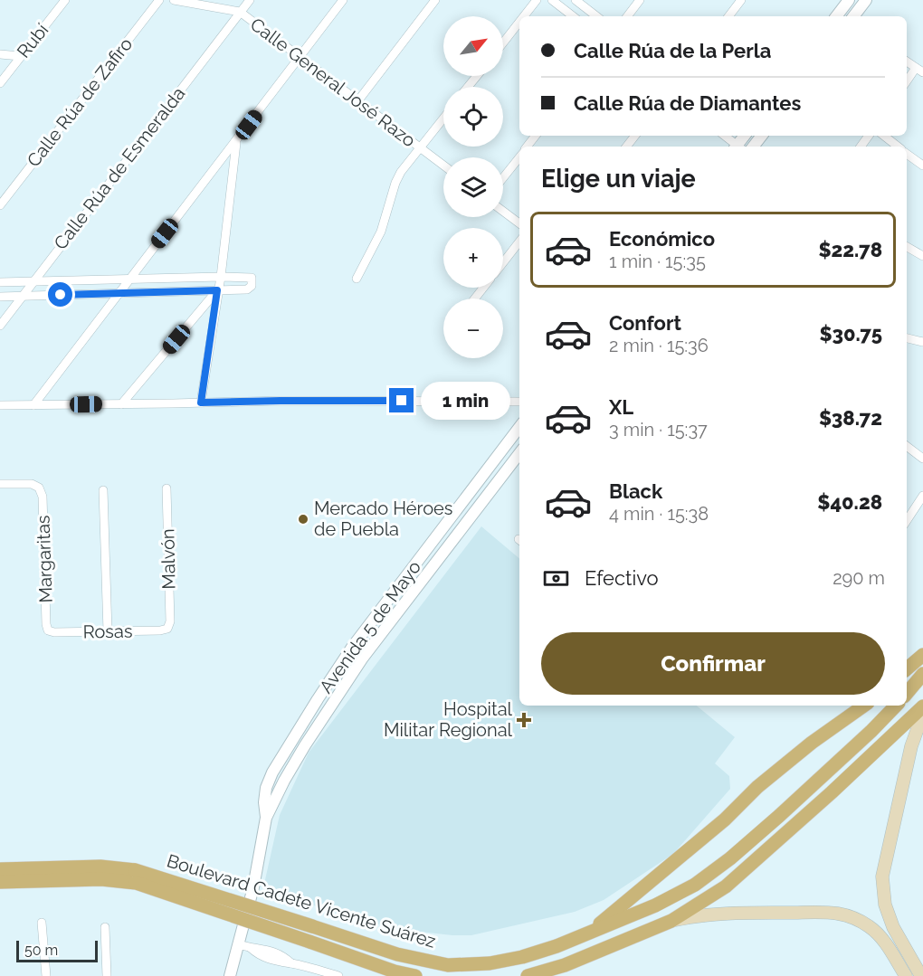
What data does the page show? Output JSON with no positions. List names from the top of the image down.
{
  "streets": {
    "main road": ["Boulevard Cadete Vicente Suárez"],
    "street": [
      "Rubí",
      "Calle General José Razo",
      "Calle Rúa de Zafiro",
      "Calle Rúa de Esmeralda",
      "Margaritas",
      "Malvón",
      "Avenida 5 de Mayo",
      "Rosas"
    ]
  },
  "crossings": [
    ["Calle General José Razo", "Calle Rúa de Esmeralda"],
    ["Margaritas", "Rosas"],
    ["Malvón", "Rosas"]
  ],
  "places": {
    "other": ["Mercado Héroes de Puebla"],
    "health": ["Hospital Militar Regional"]
  },
  "scale_bar": "50 m",
  "north": "top right",
  "page": {
    "map_buttons": ["+", "−"],
    "banner": ["Calle Rúa de la Perla", "Calle Rúa de Diamantes"],
    "heading": "Elige un viaje",
    "list": [
      {
        "name": "Económico",
        "note": "1 min · 15:35",
        "value": "$22.78"
      },
      {
        "name": "Confort",
        "note": "2 min · 15:36",
        "value": "$30.75"
      },
      {
        "name": "XL",
        "note": "3 min · 15:37",
        "value": "$38.72"
      },
      {
        "name": "Black",
        "note": "4 min · 15:38",
        "value": "$40.28"
      }
    ],
    "bubble": "1 min",
    "pay": ["Efectivo", "290 m"],
    "buttons": "Confirmar",
    "scale": "50 m"
  }
}
